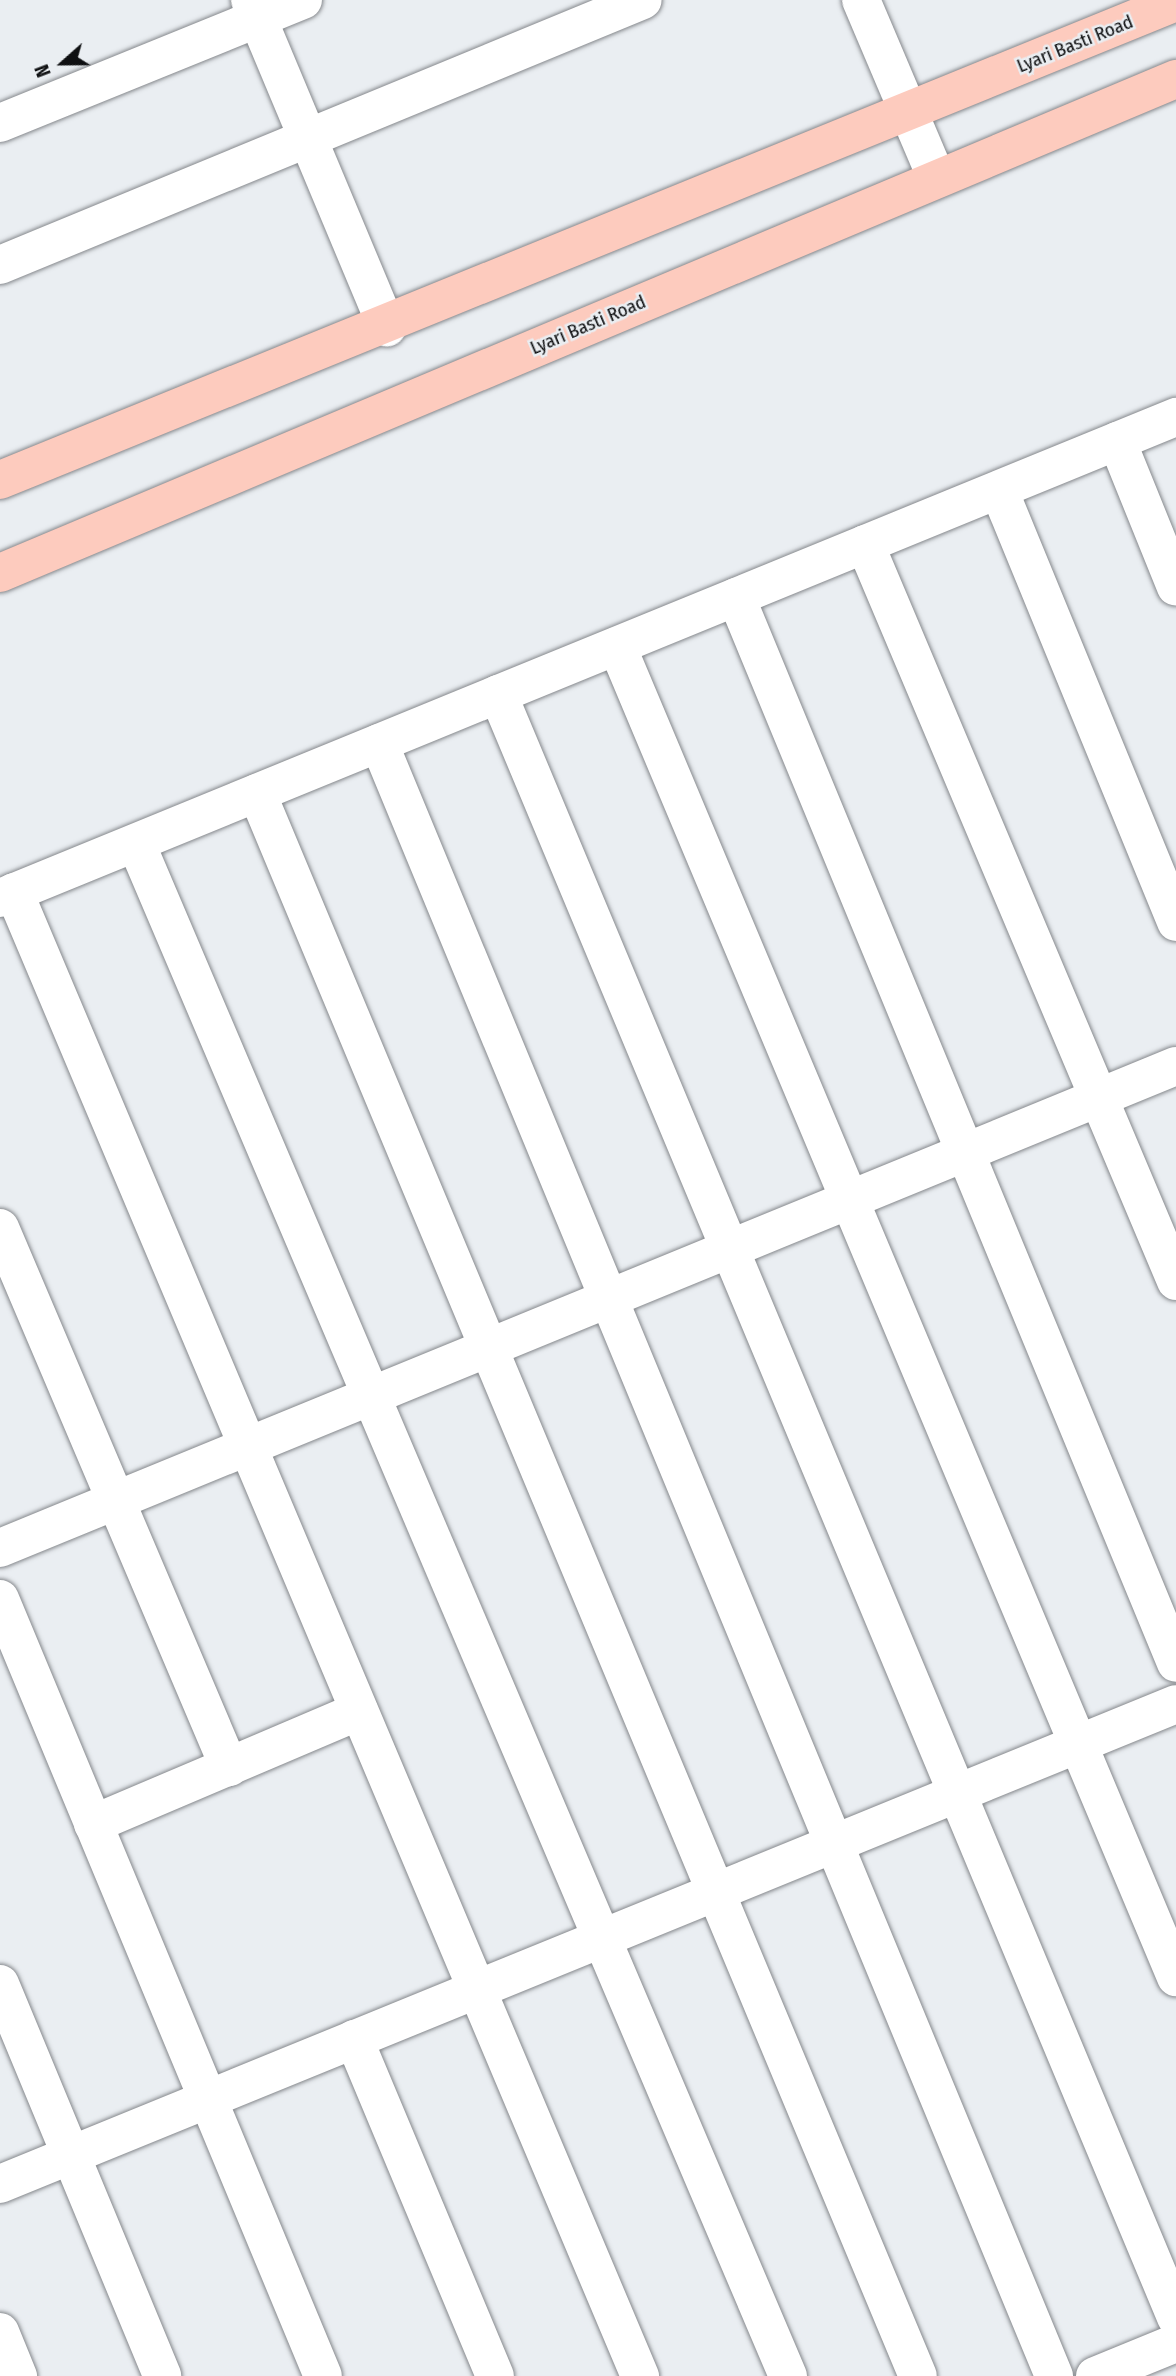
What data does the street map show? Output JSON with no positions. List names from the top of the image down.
{
  "streets": {
    "main road": ["Lyari Basti Road"]
  },
  "north": "left"
}
